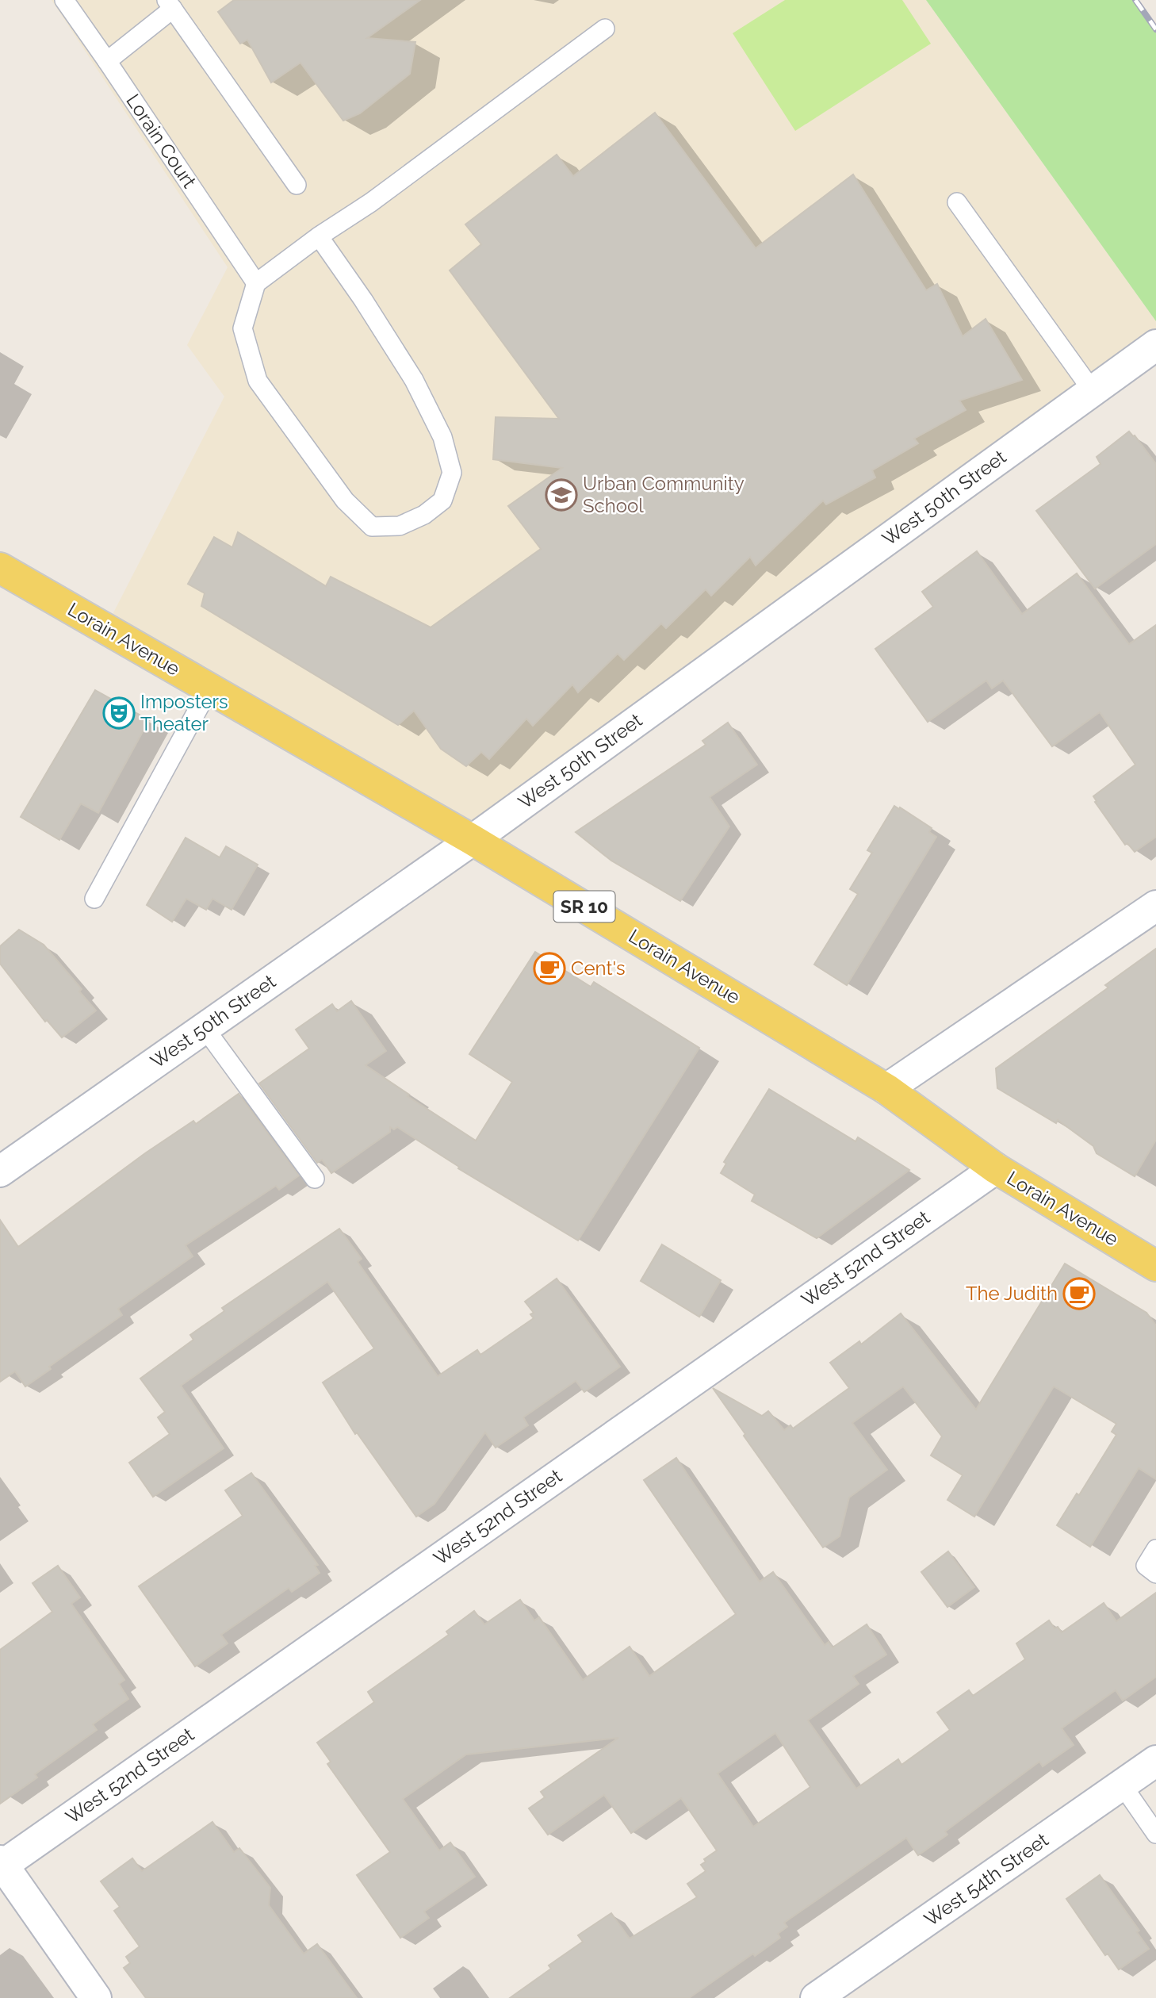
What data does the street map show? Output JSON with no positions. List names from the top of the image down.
{
  "streets": {
    "main road": ["Lorain Avenue", "SR 10"],
    "street": ["West 50th Street", "West 52nd Street", "West 54th Street"],
    "lane": ["Lorain Court"]
  },
  "crossings": [
    ["West 50th Street", "Lorain Avenue"],
    ["Lorain Avenue", "West 52nd Street"]
  ],
  "places": {
    "school or university": ["Urban Community School"],
    "theatre": ["Imposters Theater"],
    "cafe": ["Cent's", "The Judith"]
  }
}
